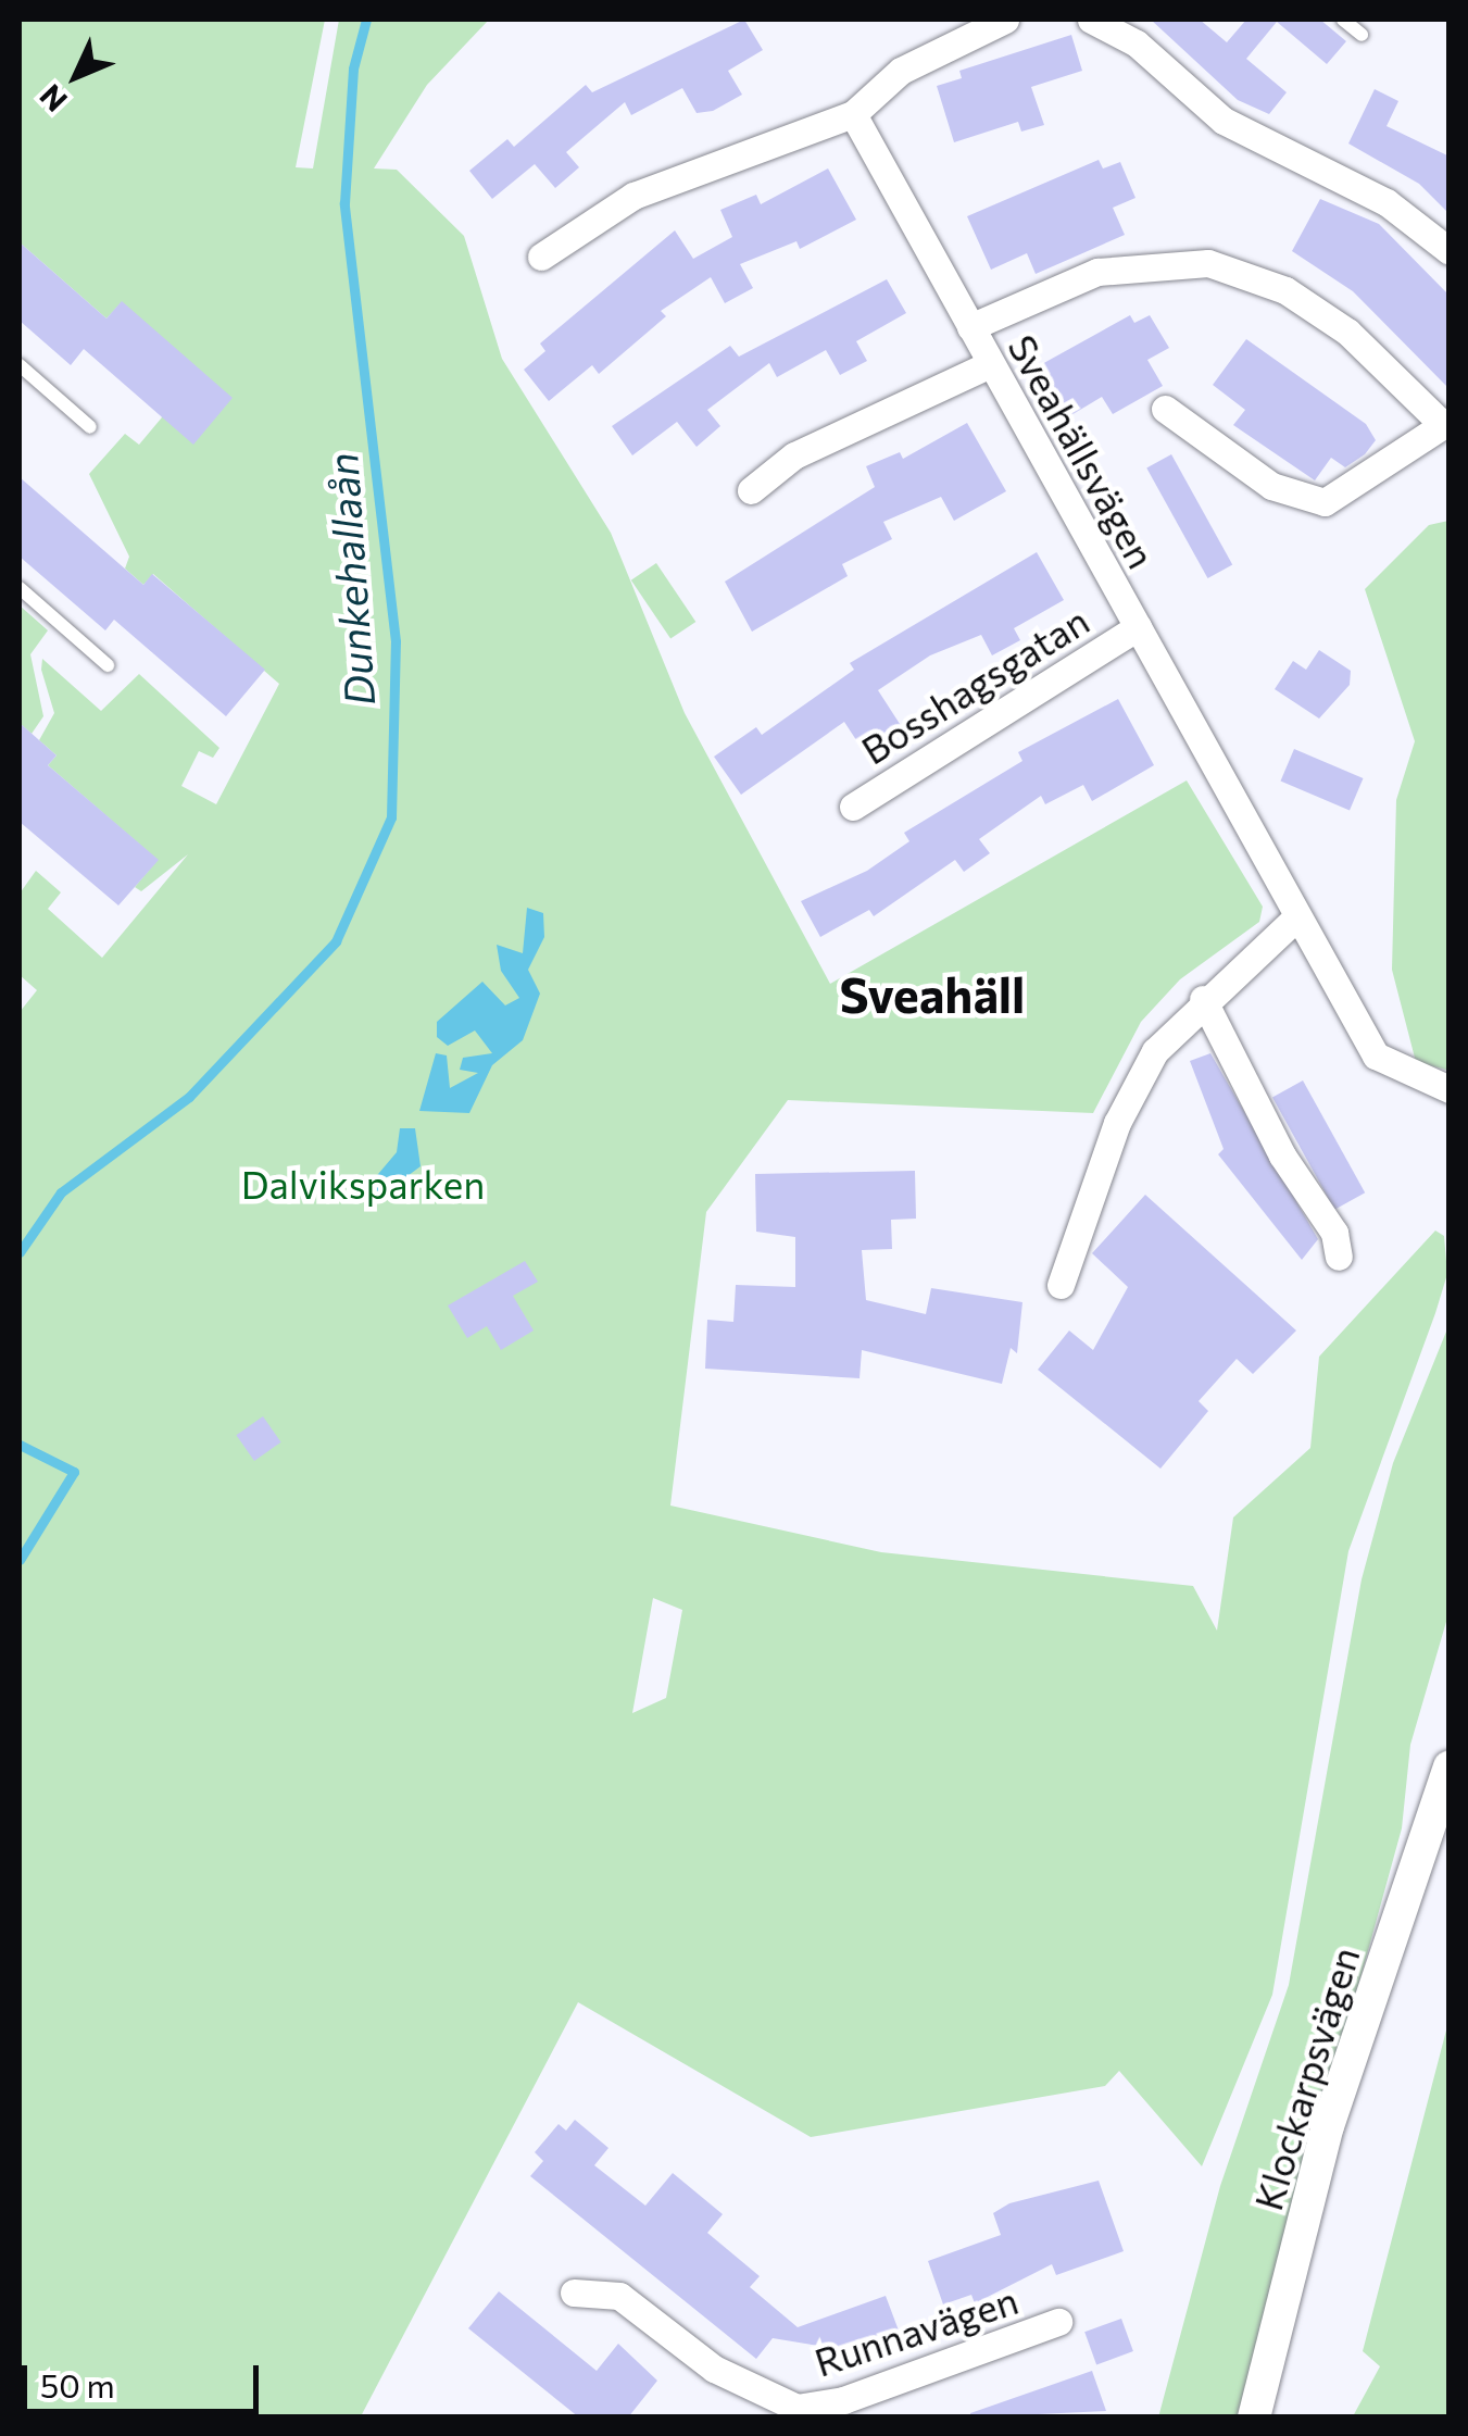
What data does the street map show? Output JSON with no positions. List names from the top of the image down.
{
  "streets": {
    "street": [
      "Sveahällsvägen",
      "Bosshagsgatan",
      "Klockarpsvägen",
      "Runnavägen"
    ]
  },
  "crossings": [
    ["Sveahällsvägen", "Bosshagsgatan"]
  ],
  "districts": ["Sveahäll"],
  "water": ["Dunkehallaån"],
  "parks": ["Dalviksparken"],
  "scale_bar": "50 m",
  "north": "bottom left"
}
